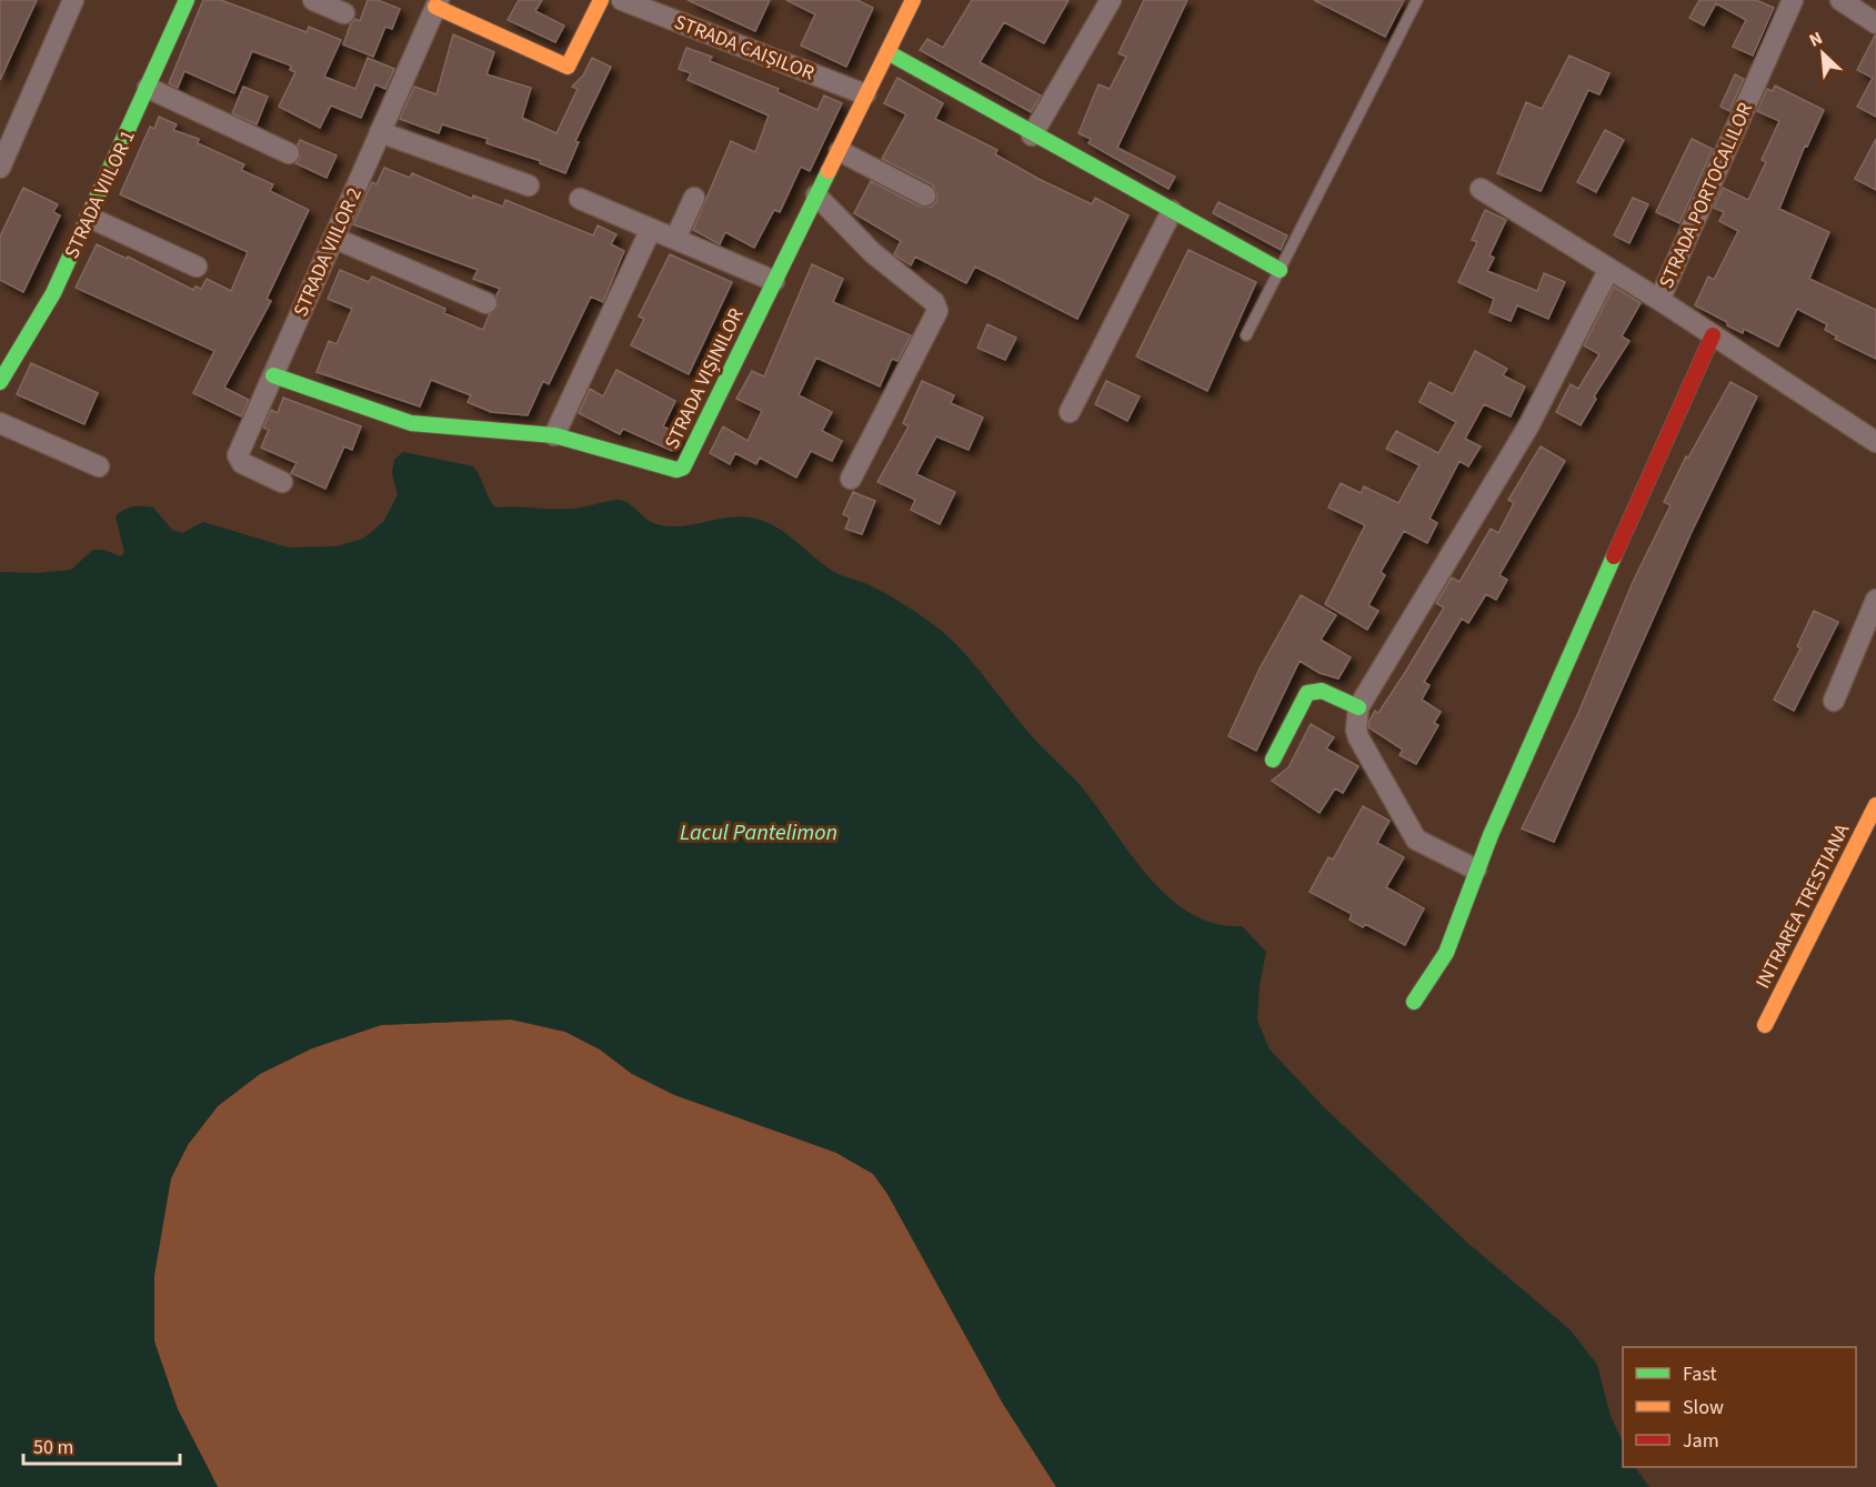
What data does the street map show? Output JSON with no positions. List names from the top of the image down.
{
  "streets": {
    "street": [
      "STRADA CAIȘILOR",
      "STRADA VIILOR 1",
      "STRADA PORTOCALILOR",
      "STRADA VIILOR 2",
      "STRADA VIȘINILOR",
      "INTRAREA TRESTIANA"
    ]
  },
  "crossings": [
    ["STRADA CAIȘILOR", "STRADA VIȘINILOR"],
    ["STRADA VIILOR 2", "STRADA VIȘINILOR"]
  ],
  "water": ["Lacul Pantelimon"],
  "legend": ["Fast", "Slow", "Jam"],
  "scale_bar": "50 m",
  "north": "top left"
}
